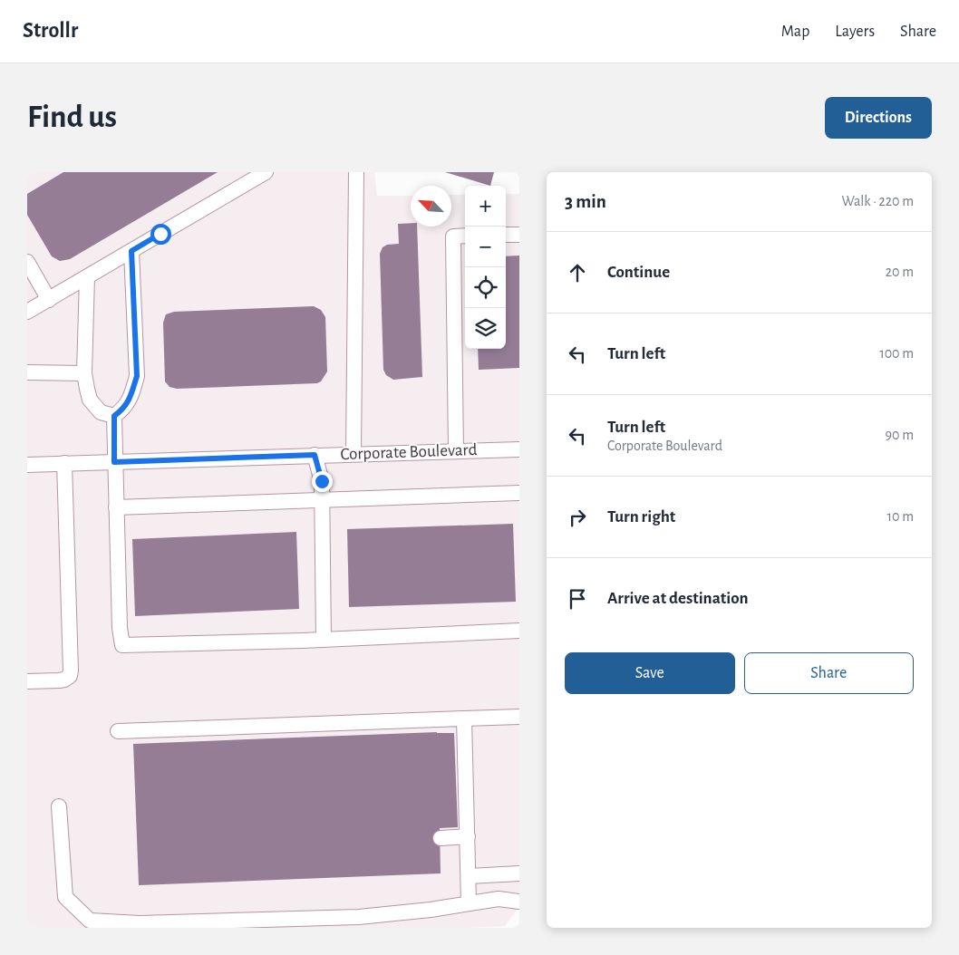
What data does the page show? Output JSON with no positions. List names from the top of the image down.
{
  "streets": {
    "street": ["Corporate Boulevard"]
  },
  "north": "top left",
  "page": {
    "header": "Strollr",
    "nav": ["Map", "Layers", "Share"],
    "buttons": [
      "Directions",
      ["Save", "Share"]
    ],
    "title": "Find us",
    "heading": ["3 min", "Walk · 220 m"],
    "map_buttons": ["+", "−"],
    "list": [
      ["Continue", "20 m"],
      ["Turn left", "100 m"],
      ["Turn left", "Corporate Boulevard", "90 m"],
      ["Turn right", "10 m"],
      "Arrive at destination"
    ]
  }
}
